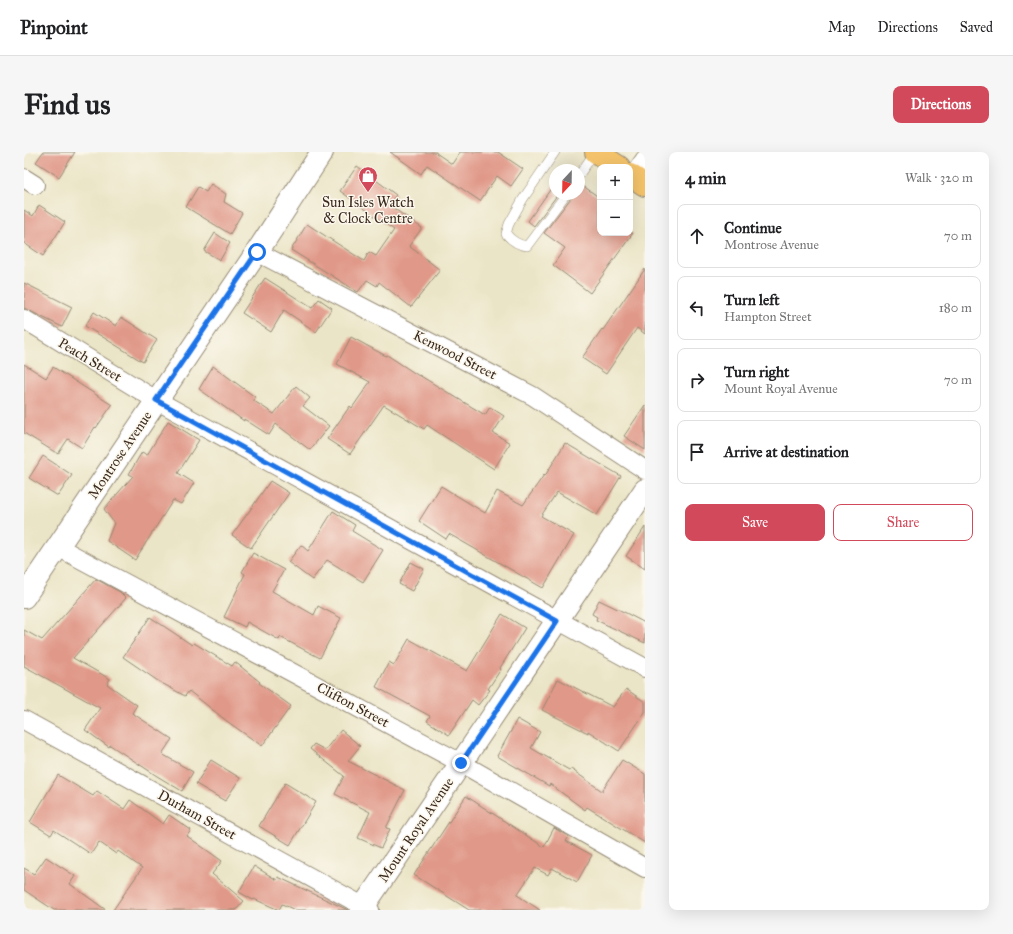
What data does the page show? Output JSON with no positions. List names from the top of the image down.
{
  "streets": {
    "street": [
      "Kenwood Street",
      "Peach Street",
      "Montrose Avenue",
      "Clifton Street",
      "Durham Street",
      "Mount Royal Avenue"
    ]
  },
  "crossings": [
    ["Kenwood Street", "Montrose Avenue"],
    ["Peach Street", "Montrose Avenue"],
    ["Peach Street", "Mount Royal Avenue"],
    ["Montrose Avenue", "Clifton Street"],
    ["Clifton Street", "Mount Royal Avenue"],
    ["Durham Street", "Mount Royal Avenue"]
  ],
  "places": {
    "shop": ["Sun Isles Watch & Clock Centre"]
  },
  "north": "bottom",
  "page": {
    "header": "Pinpoint",
    "nav": ["Map", "Directions", "Saved"],
    "buttons": [
      "Directions",
      ["Save", "Share"]
    ],
    "title": "Find us",
    "heading": ["4 min", "Walk · 320 m"],
    "map_buttons": ["+", "−"],
    "list": [
      ["Continue", "Montrose Avenue", "70 m"],
      ["Turn left", "Hampton Street", "180 m"],
      ["Turn right", "Mount Royal Avenue", "70 m"],
      "Arrive at destination"
    ]
  }
}
